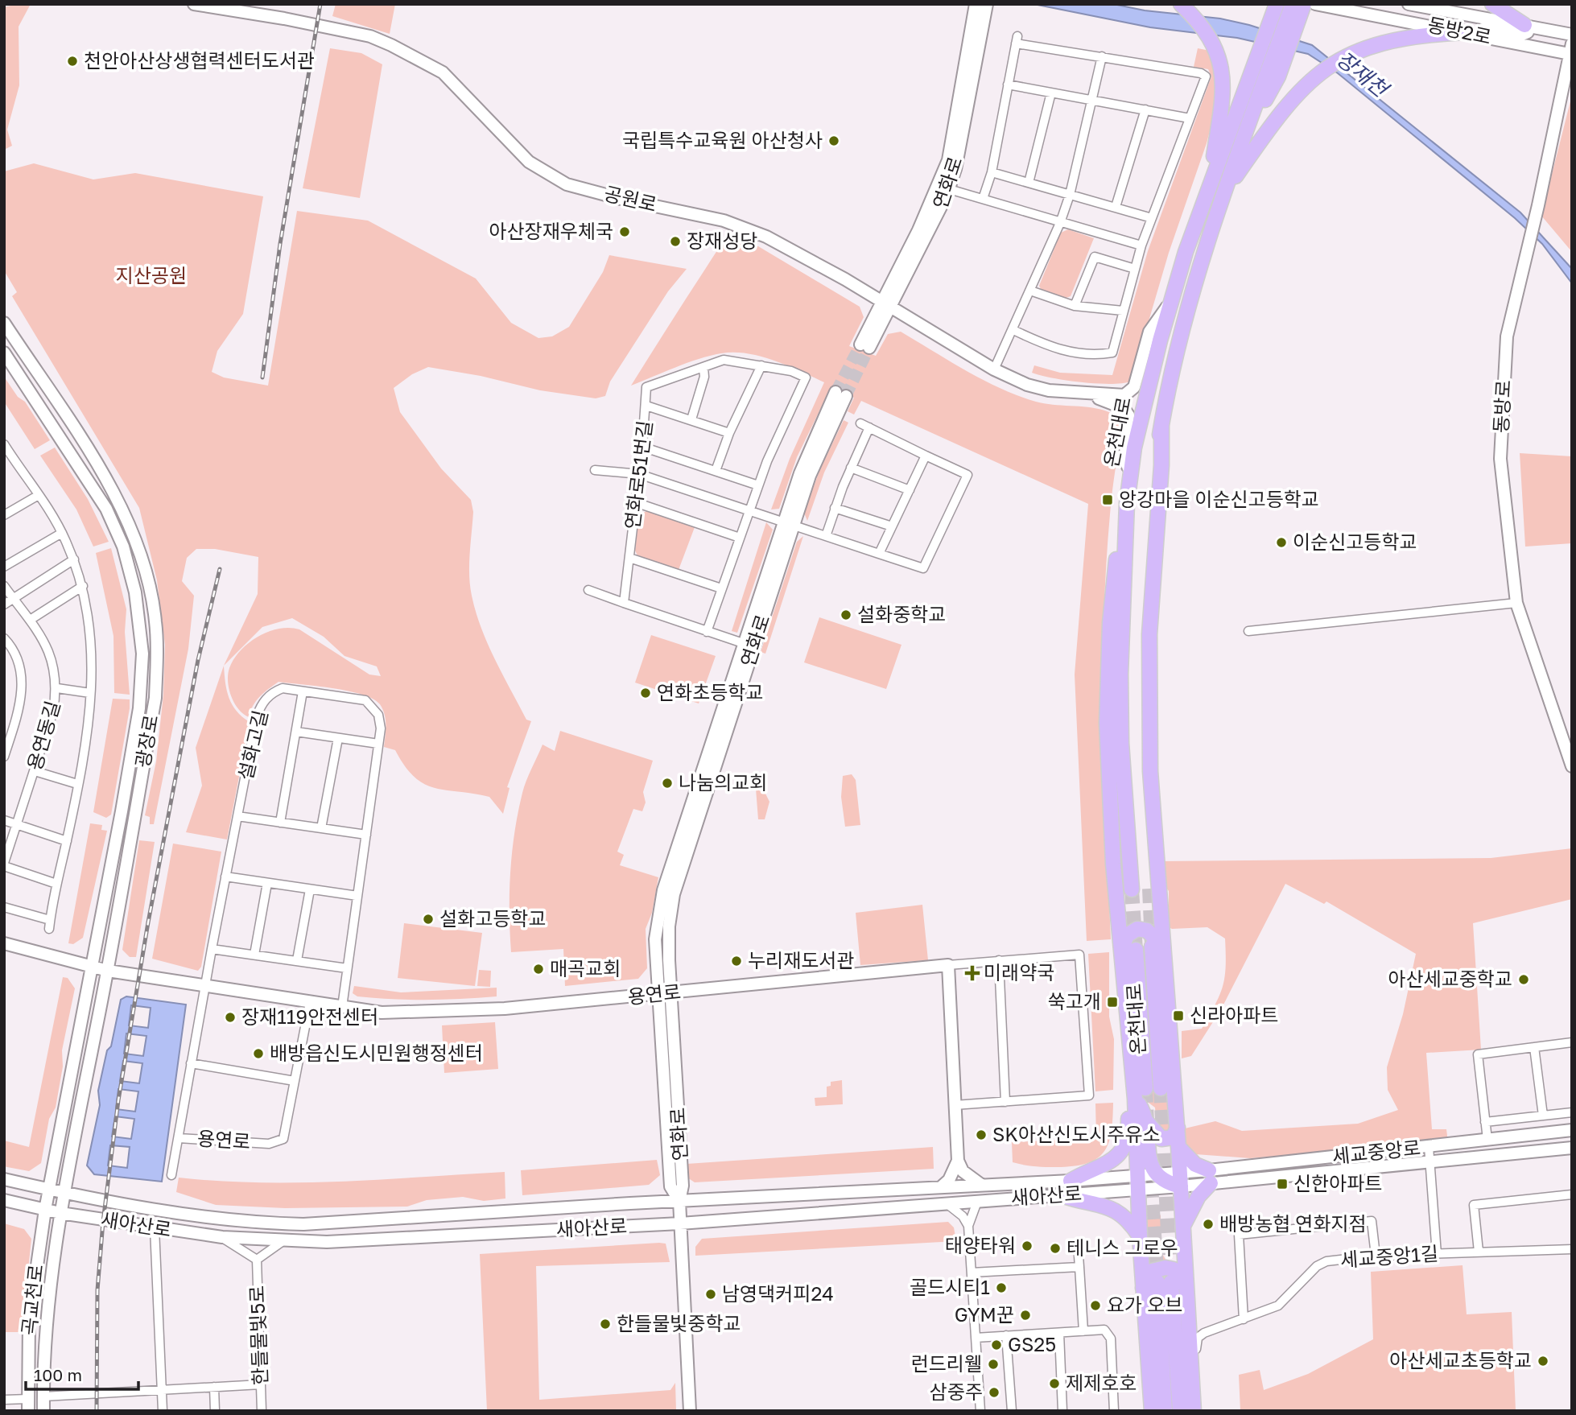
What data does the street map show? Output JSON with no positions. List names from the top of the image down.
{
  "streets": {
    "highway": ["온천대로"],
    "main road": [
      "동방2로",
      "연화로",
      "공원로",
      "동방로",
      "광장로",
      "용연로",
      "세교중앙로",
      "새아산로",
      "곡교천로"
    ],
    "street": [
      "연화로51번길",
      "용연동길",
      "설화고길",
      "세교중앙1길",
      "한들물빛5로"
    ]
  },
  "crossings": [
    ["동방2로", "동방로"],
    ["연화로", "공원로"],
    ["연화로", "용연로"],
    ["연화로", "새아산로"],
    ["광장로", "용연로"],
    ["광장로", "새아산로"],
    ["광장로", "곡교천로"],
    ["설화고길", "용연로"],
    ["세교중앙로", "새아산로"],
    ["새아산로", "곡교천로"]
  ],
  "water": ["장재천"],
  "parks": ["지산공원"],
  "places": {
    "other": [
      "천안아산상생협력센터도서관",
      "국립특수교육원 아산청사",
      "아산장재우체국",
      "장재성당",
      "이순신고등학교",
      "설화중학교",
      "연화초등학교",
      "나눔의교회",
      "설화고등학교",
      "누리재도서관",
      "매곡교회",
      "아산세교중학교",
      "장재119안전센터",
      "배방읍신도시민원행정센터",
      "SK아산신도시주유소",
      "배방농협 연화지점",
      "태양타워",
      "테니스 그로우",
      "골드시티1",
      "남영댁커피24",
      "요가 오브",
      "GYM꾼",
      "한들물빛중학교",
      "GS25",
      "아산세교초등학교",
      "런드리웰",
      "제제호호",
      "삼중주"
    ],
    "transit": [
      "앙강마을 이순신고등학교",
      "쑥고개",
      "신라아파트",
      "신한아파트"
    ],
    "health": ["미래약국"]
  },
  "scale_bar": "100 m"
}
